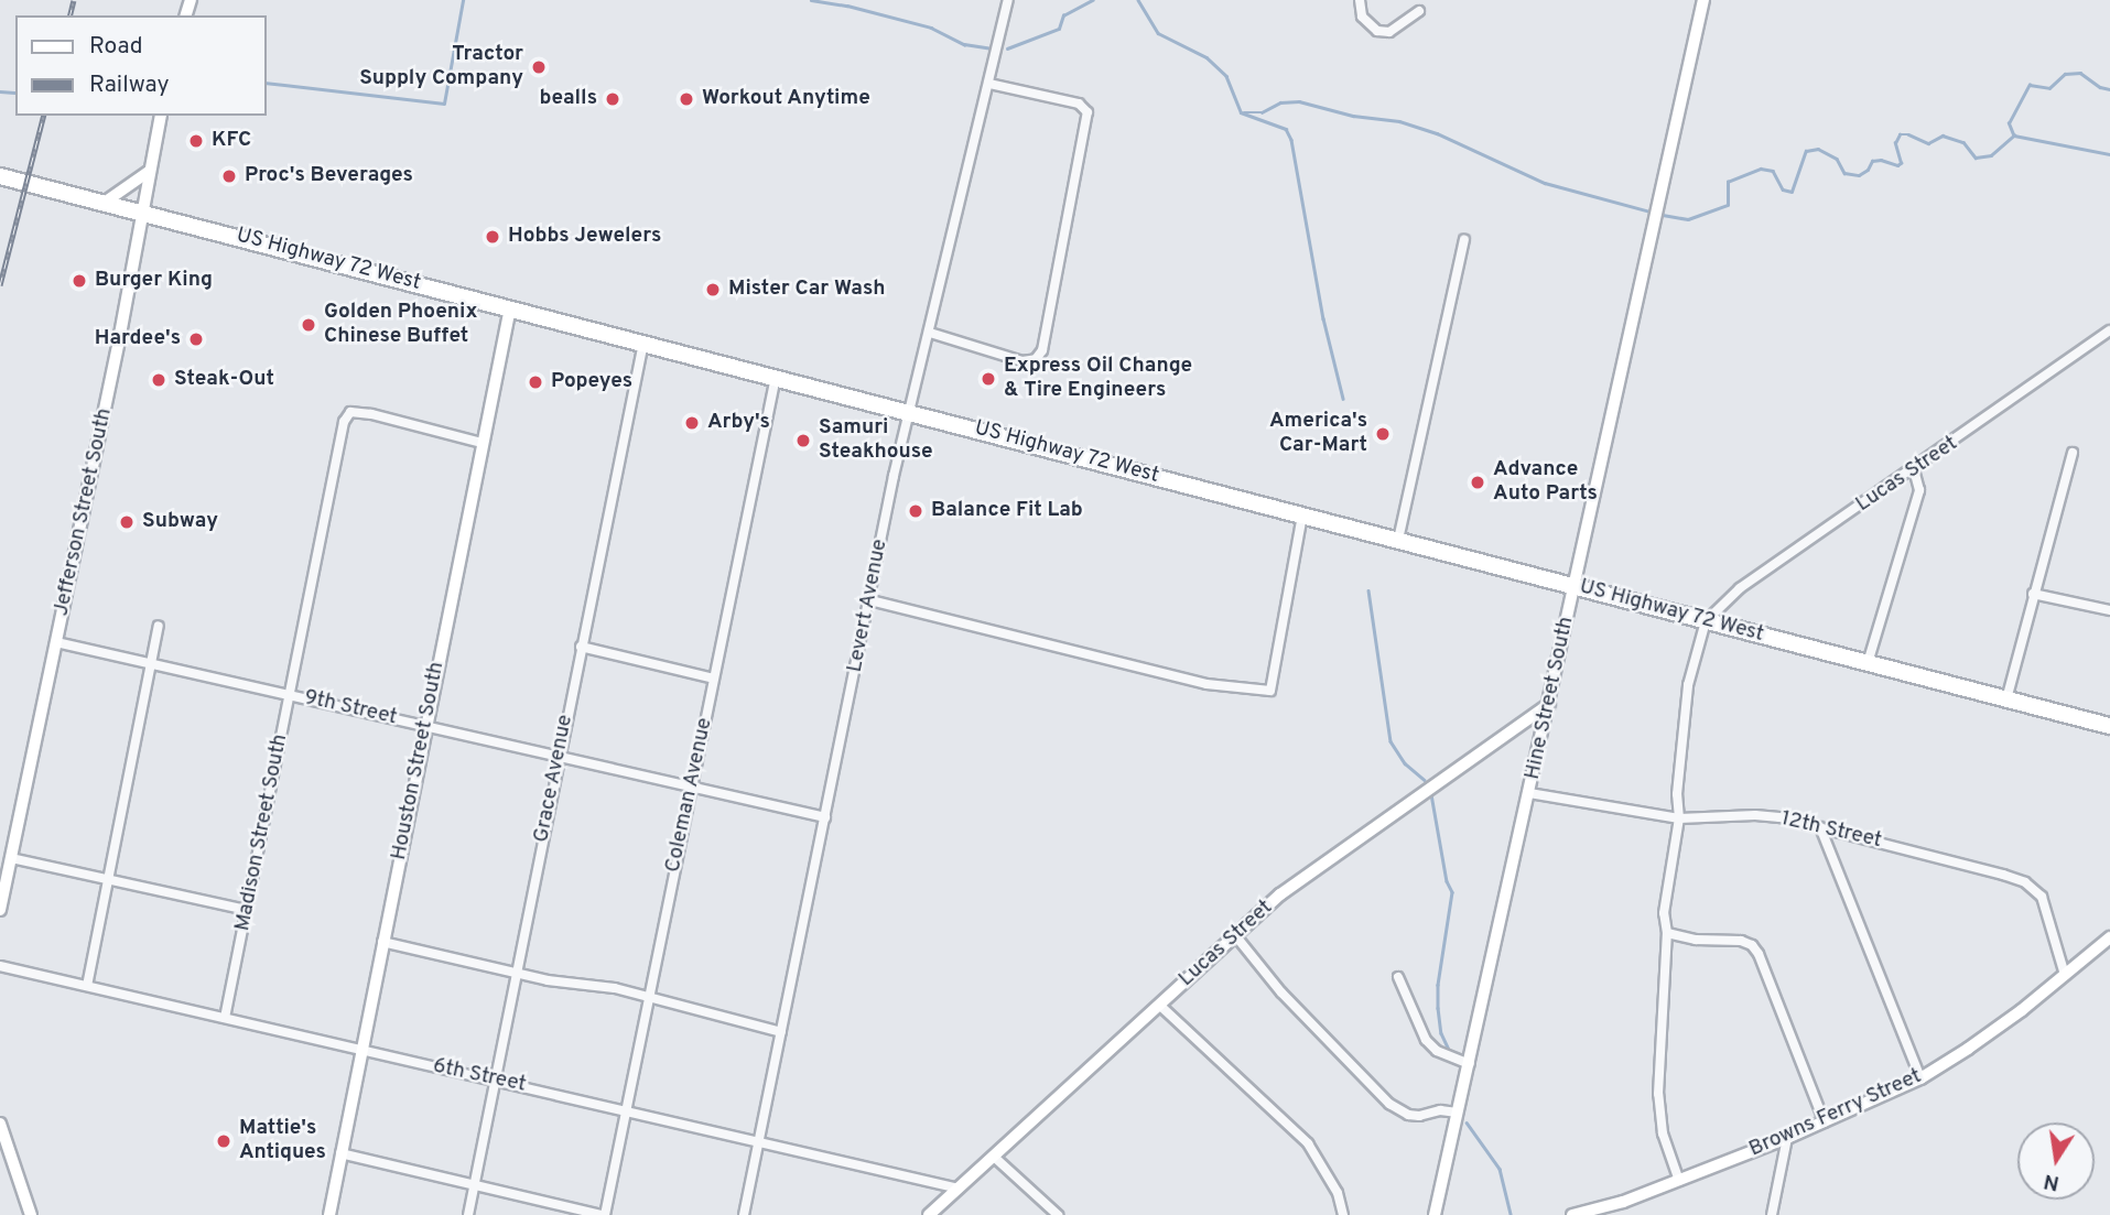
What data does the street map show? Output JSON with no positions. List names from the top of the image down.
{
  "streets": {
    "highway": ["US Highway 72 West"],
    "street": [
      "Lucas Street",
      "Jefferson Street South",
      "Levert Avenue",
      "Hine Street South",
      "9th Street",
      "Houston Street South",
      "Grace Avenue",
      "Coleman Avenue",
      "12th Street",
      "Madison Street South",
      "6th Street",
      "Browns Ferry Street"
    ]
  },
  "crossings": [
    ["US Highway 72 West", "Lucas Street"],
    ["US Highway 72 West", "Jefferson Street South"],
    ["US Highway 72 West", "Levert Avenue"],
    ["US Highway 72 West", "Hine Street South"],
    ["US Highway 72 West", "Houston Street South"],
    ["US Highway 72 West", "Grace Avenue"],
    ["US Highway 72 West", "Coleman Avenue"],
    ["Lucas Street", "Hine Street South"],
    ["Lucas Street", "6th Street"],
    ["Jefferson Street South", "9th Street"],
    ["Levert Avenue", "9th Street"],
    ["Levert Avenue", "6th Street"],
    ["Hine Street South", "12th Street"],
    ["9th Street", "Houston Street South"],
    ["9th Street", "Grace Avenue"],
    ["9th Street", "Coleman Avenue"],
    ["9th Street", "Madison Street South"],
    ["Houston Street South", "Madison Street South"],
    ["Houston Street South", "6th Street"],
    ["Grace Avenue", "6th Street"],
    ["Coleman Avenue", "6th Street"],
    ["12th Street", "Browns Ferry Street"],
    ["Madison Street South", "6th Street"]
  ],
  "places": [
    "Tractor Supply Company",
    "bealls",
    "Workout Anytime",
    "KFC",
    "Proc's Beverages",
    "Hobbs Jewelers",
    "Burger King",
    "Mister Car Wash",
    "Golden Phoenix Chinese Buffet",
    "Hardee's",
    "Express Oil Change & Tire Engineers",
    "Steak-Out",
    "Popeyes",
    "Arby's",
    "America's Car-Mart",
    "Samuri Steakhouse",
    "Advance Auto Parts",
    "Balance Fit Lab",
    "Subway",
    "Mattie's Antiques"
  ],
  "legend": ["Road", "Railway"],
  "north": "bottom"
}
